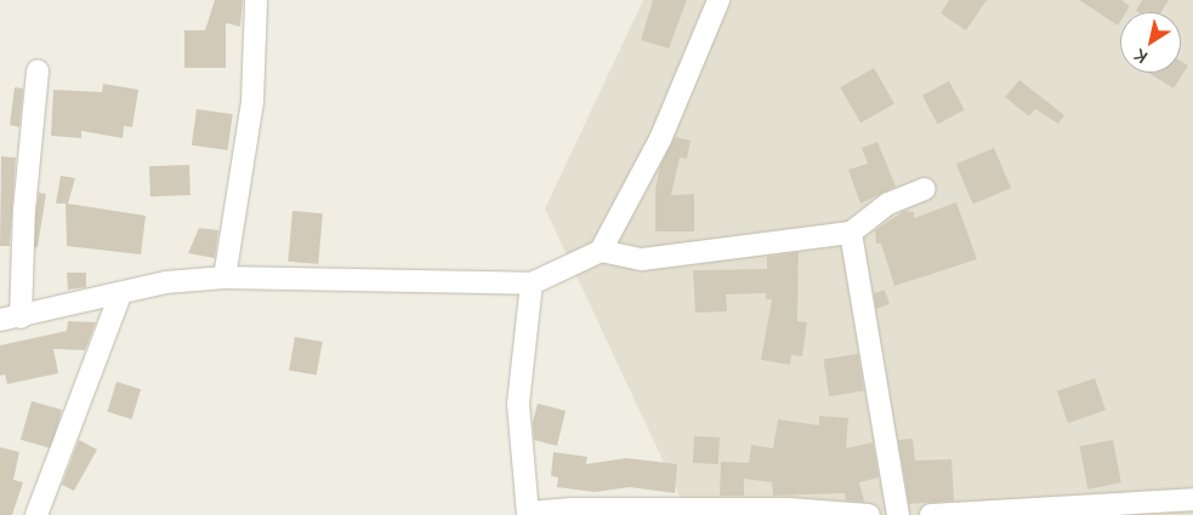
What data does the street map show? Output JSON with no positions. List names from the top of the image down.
{
  "north": "bottom left"
}
